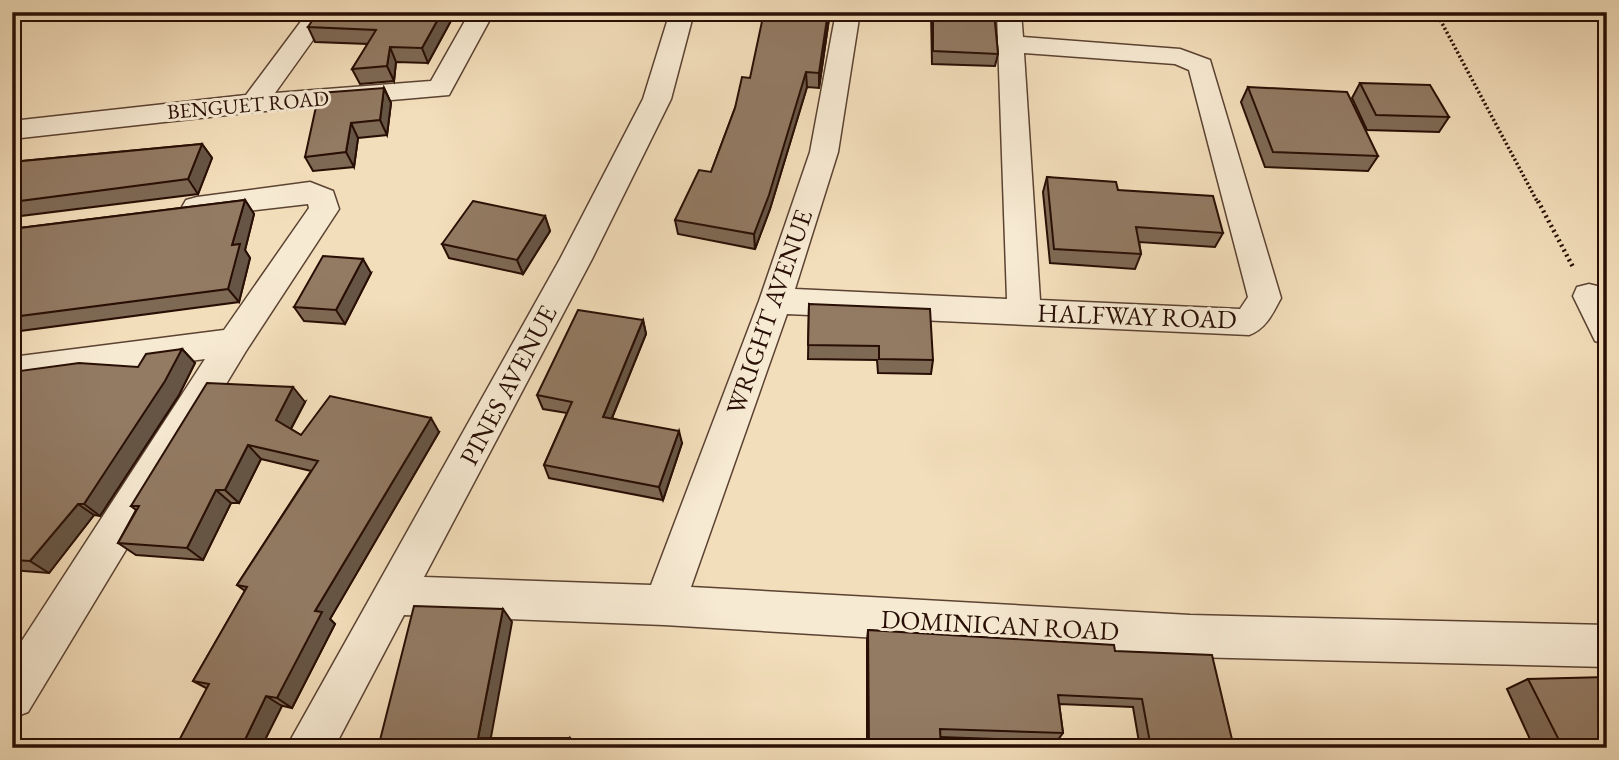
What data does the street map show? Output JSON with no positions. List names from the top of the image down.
{
  "streets": {
    "street": [
      "BENGUET ROAD",
      "WRIGHT AVENUE",
      "HALFWAY ROAD",
      "PINES AVENUE",
      "DOMINICAN ROAD"
    ]
  },
  "crossings": [
    ["WRIGHT AVENUE", "HALFWAY ROAD"],
    ["WRIGHT AVENUE", "DOMINICAN ROAD"],
    ["PINES AVENUE", "DOMINICAN ROAD"]
  ]
}
